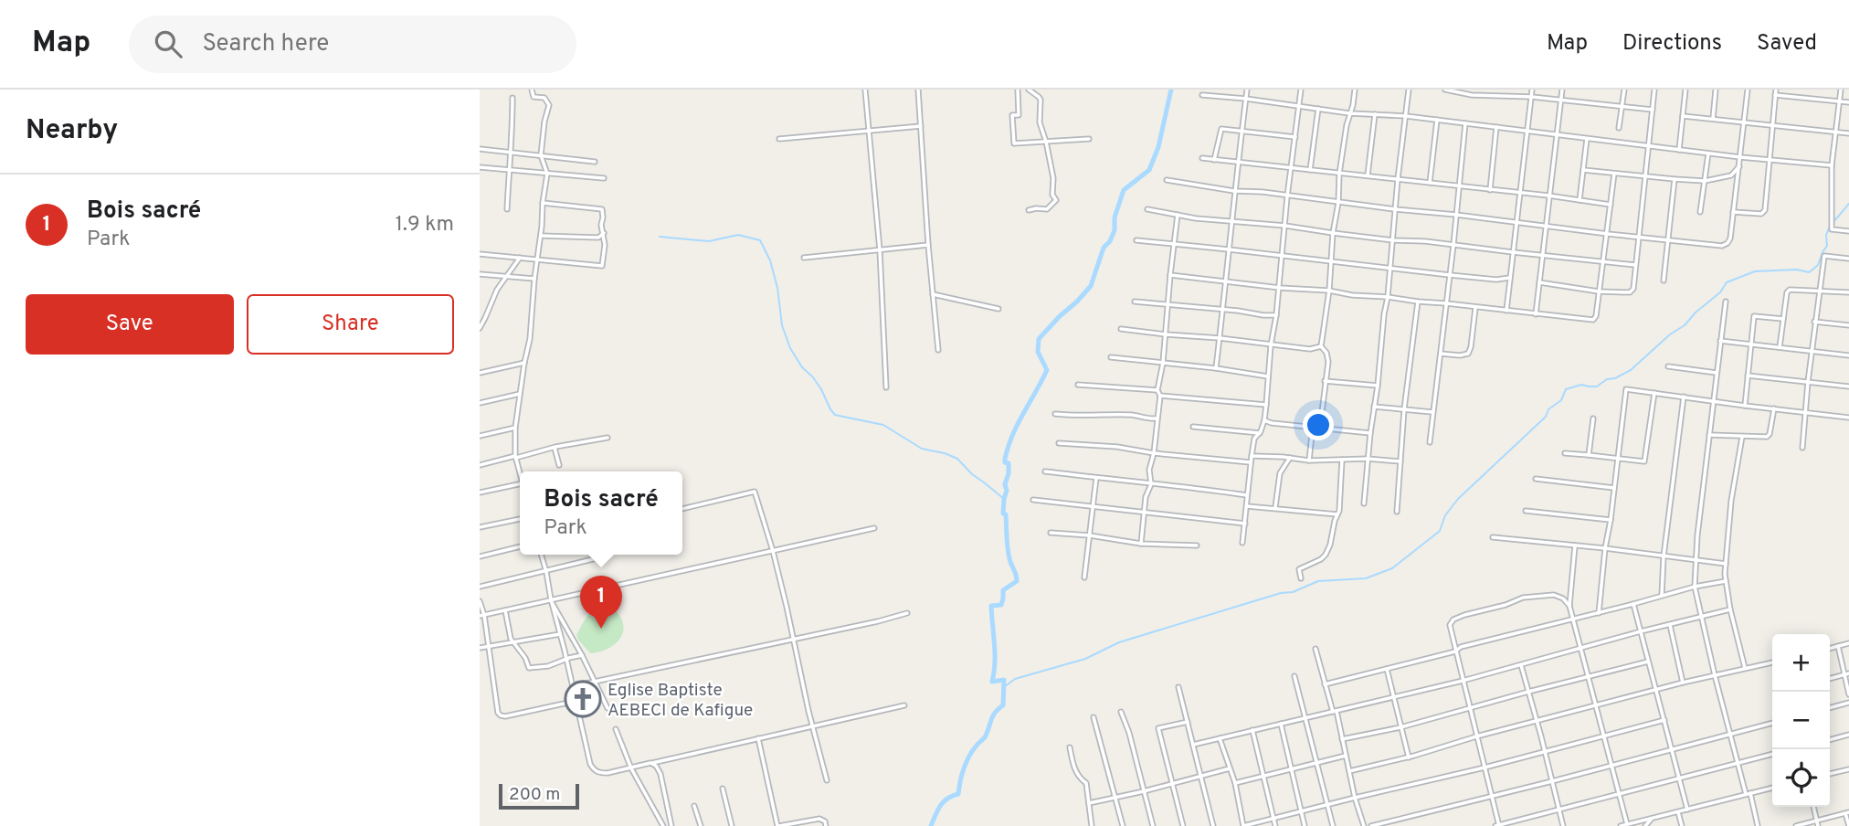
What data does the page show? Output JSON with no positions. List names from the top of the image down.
{
  "places": {
    "church": ["Eglise Baptiste AEBECI de Kafigue"]
  },
  "scale_bar": "200 m",
  "page": {
    "header": "Map",
    "search": "Search here",
    "nav": ["Map", "Directions", "Saved"],
    "heading": "Nearby",
    "list": [
      {
        "mark": "1",
        "name": "Bois sacré",
        "note": "Park",
        "value": "1.9 km"
      }
    ],
    "buttons": ["Save", "Share"],
    "popup": ["Bois sacré", "Park"],
    "pins": "1",
    "map_buttons": ["+", "−"],
    "scale": "200 m"
  }
}
